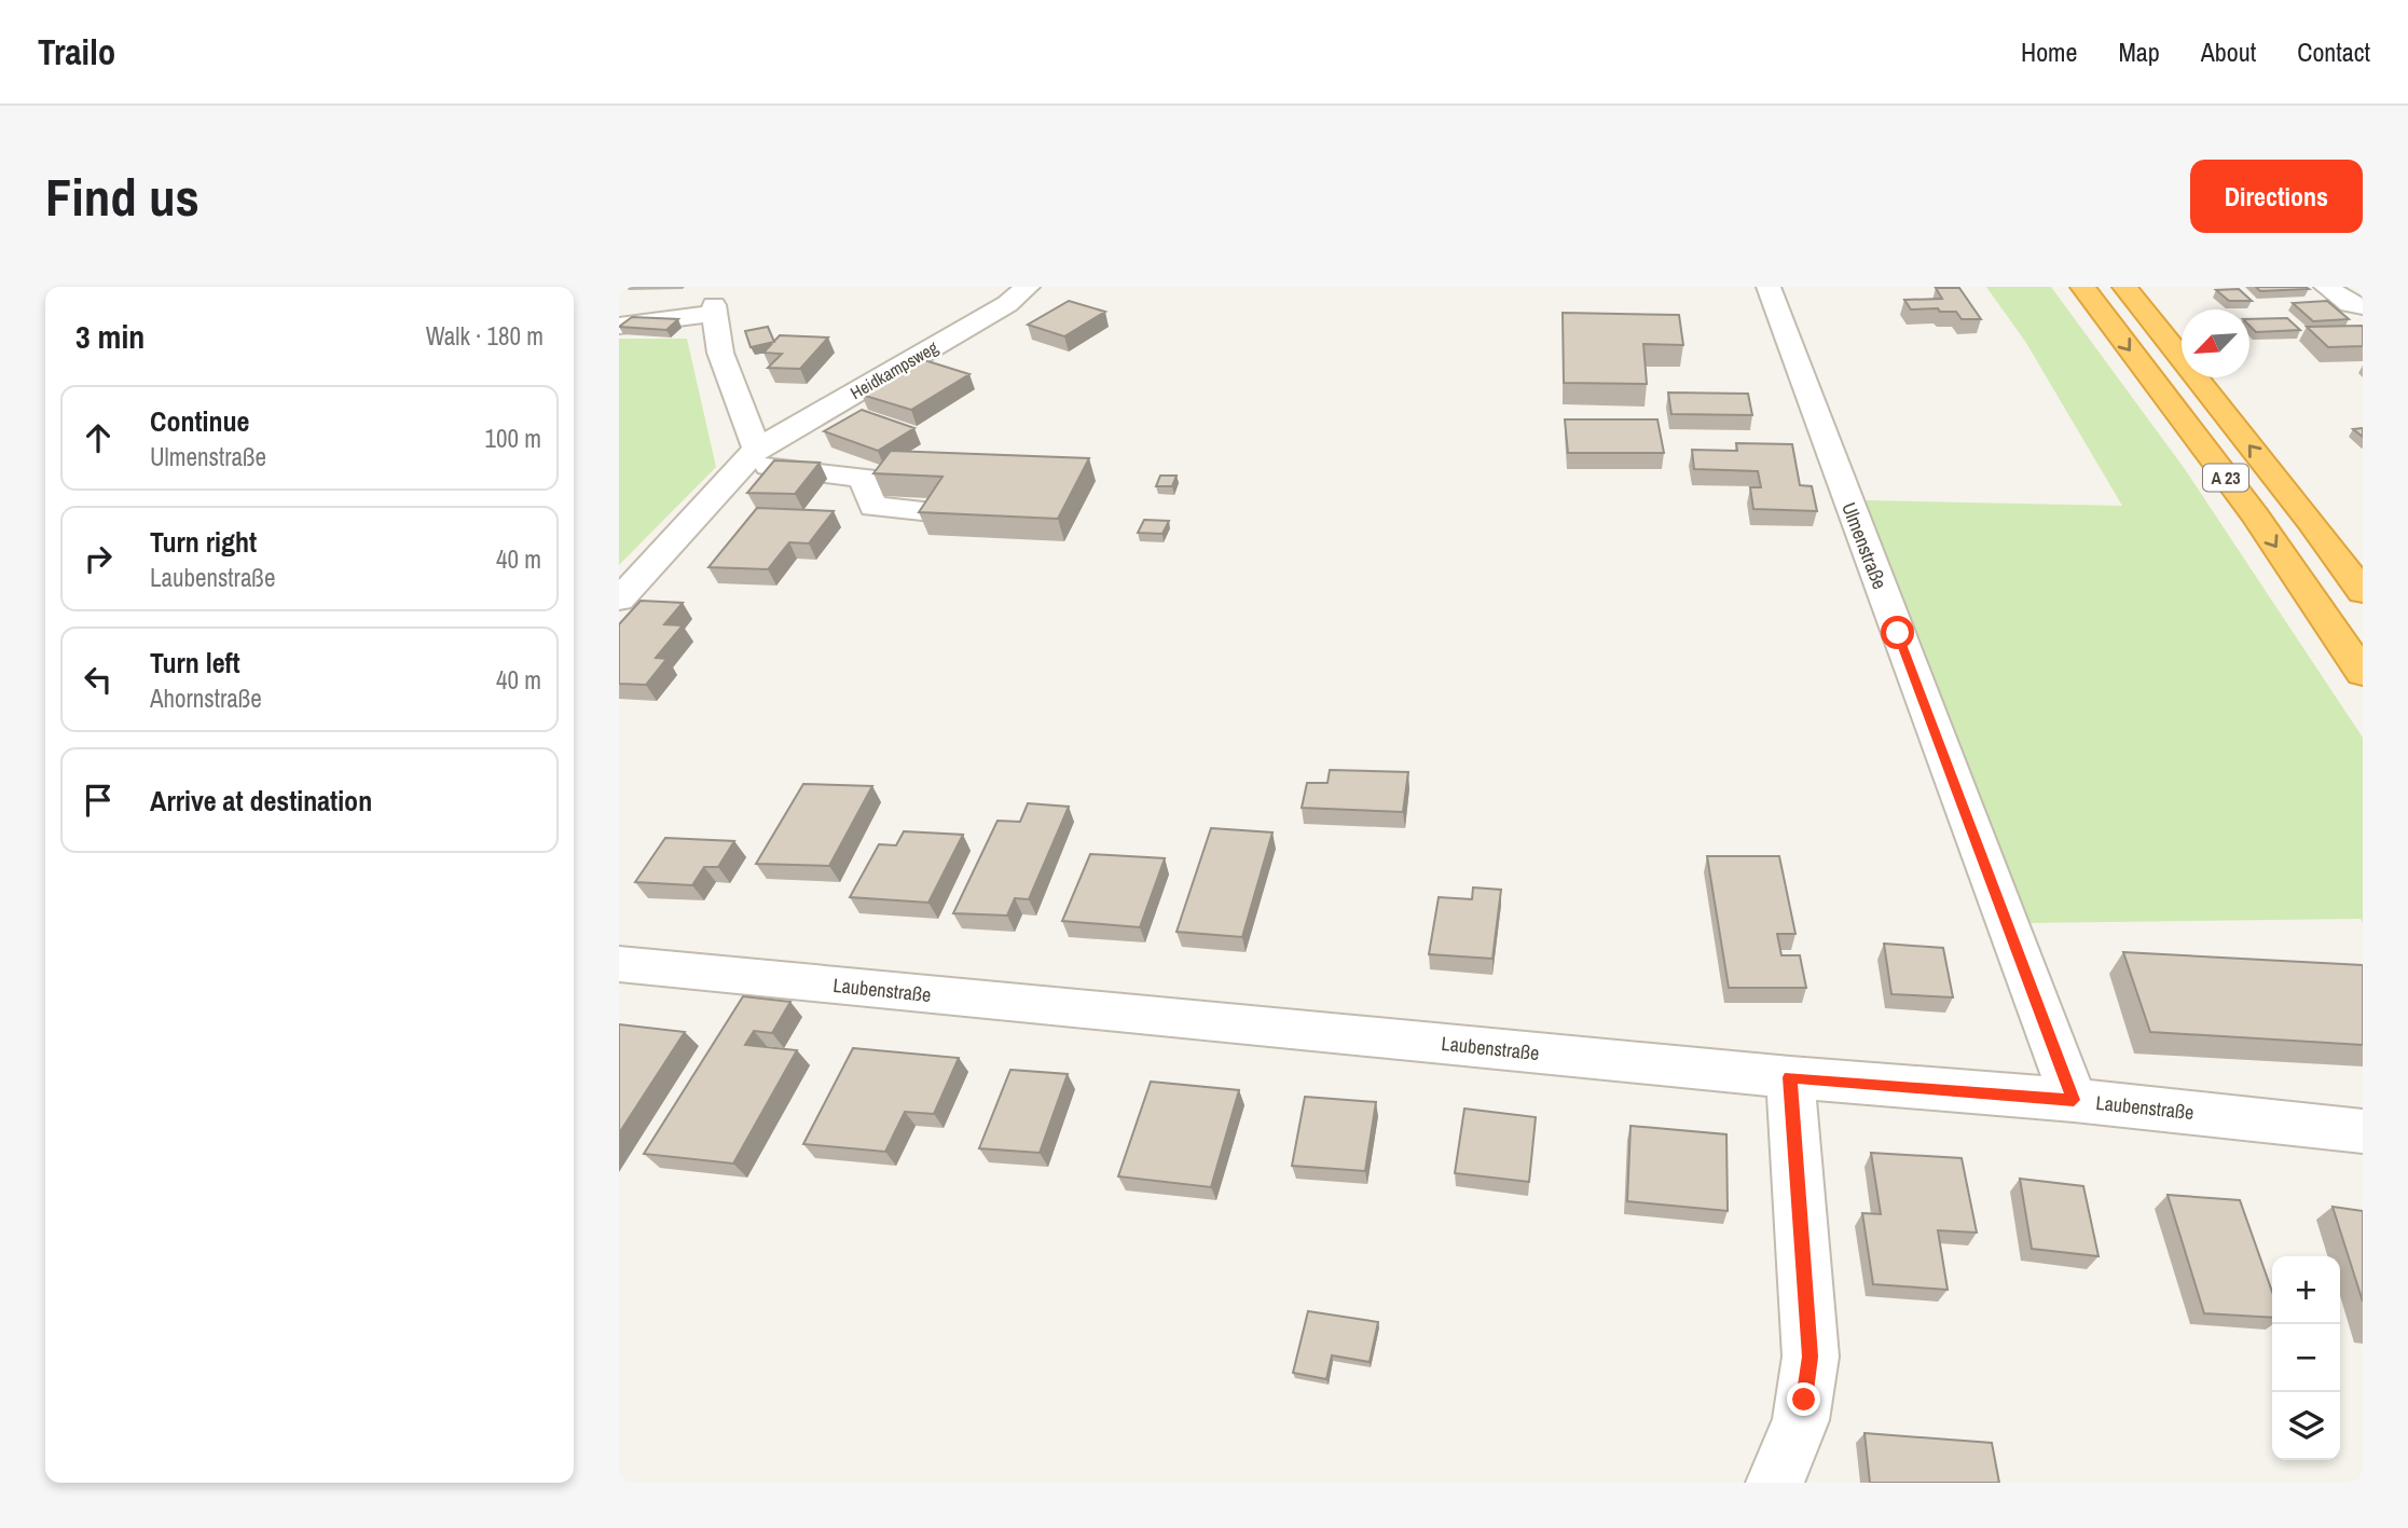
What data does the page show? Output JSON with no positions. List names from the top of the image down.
{
  "streets": {
    "highway": ["A 23"],
    "street": ["Heidkampsweg", "Ulmenstraße", "Laubenstraße"]
  },
  "crossings": [
    ["Ulmenstraße", "Laubenstraße"]
  ],
  "north": "bottom left",
  "page": {
    "header": "Trailo",
    "nav": [
      "Home",
      "Map",
      "About",
      "Contact"
    ],
    "buttons": "Directions",
    "title": "Find us",
    "heading": ["3 min", "Walk · 180 m"],
    "list": [
      ["Continue", "Ulmenstraße", "100 m"],
      ["Turn right", "Laubenstraße", "40 m"],
      ["Turn left", "Ahornstraße", "40 m"],
      "Arrive at destination"
    ],
    "map_buttons": ["+", "−"]
  }
}
